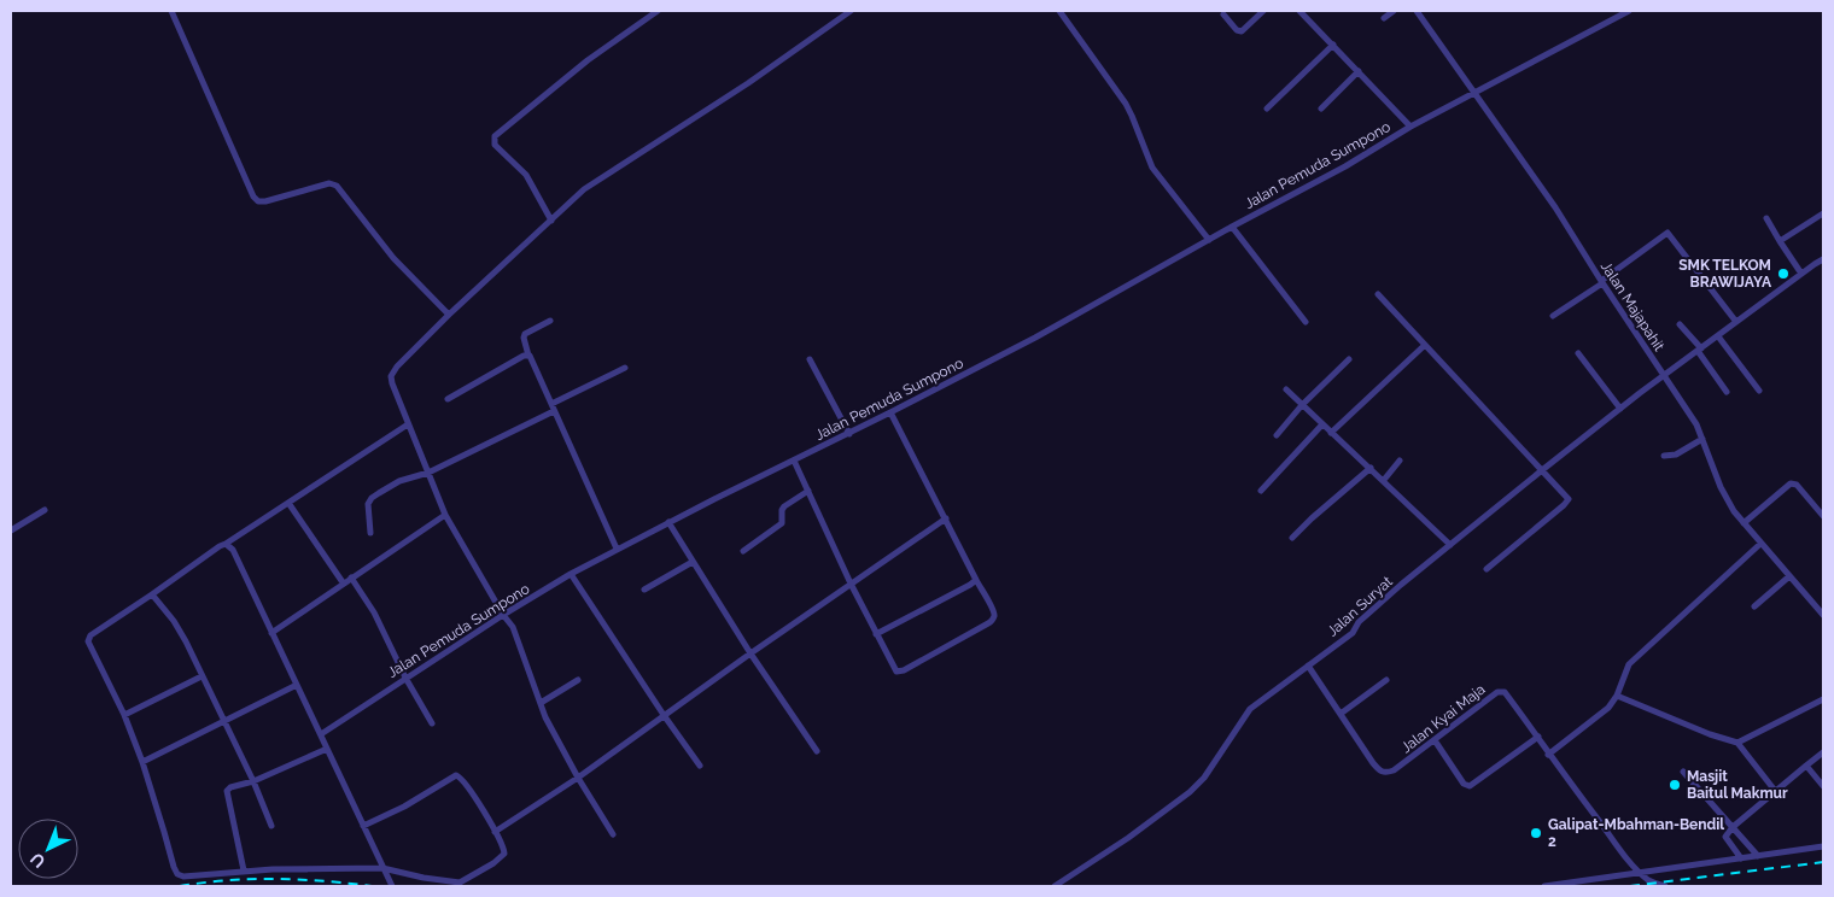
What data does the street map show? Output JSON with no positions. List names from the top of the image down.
{
  "streets": {
    "street": [
      "Jalan Pemuda Sumpono",
      "Jalan Majapahit",
      "Jalan Suryat",
      "Jalan Kyai Maja"
    ]
  },
  "crossings": [
    ["Jalan Pemuda Sumpono", "Jalan Majapahit"],
    ["Jalan Majapahit", "Jalan Suryat"],
    ["Jalan Suryat", "Jalan Kyai Maja"]
  ],
  "places": ["SMK TELKOM BRAWIJAYA", "Masjit Baitul Makmur", "Galipat-Mbahman-Bendil 2"],
  "north": "bottom left"
}
